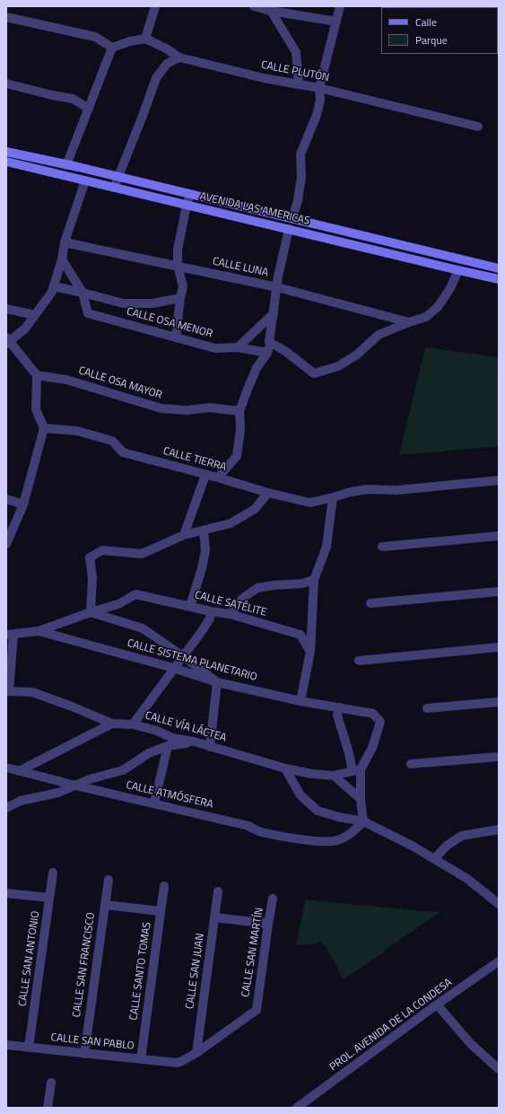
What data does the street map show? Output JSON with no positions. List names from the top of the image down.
{
  "streets": {
    "street": [
      "CALLE PLUTÓN",
      "AVENIDA LAS AMERICAS",
      "CALLE LUNA",
      "CALLE OSA MENOR",
      "CALLE OSA MAYOR",
      "CALLE TIERRA",
      "CALLE SATÉLITE",
      "CALLE SISTEMA PLANETARIO",
      "CALLE VÍA LÁCTEA",
      "CALLE ATMÓSFERA",
      "CALLE SAN MARTÍN",
      "CALLE SAN ANTONIO",
      "CALLE SAN FRANCISCO",
      "CALLE SANTO TOMAS",
      "CALLE SAN JUAN",
      "PROL. AVENIDA DE LA CONDESA",
      "CALLE SAN PABLO"
    ]
  },
  "crossings": [
    ["CALLE SISTEMA PLANETARIO", "CALLE VÍA LÁCTEA"],
    ["CALLE SAN MARTÍN", "CALLE SAN JUAN"],
    ["CALLE SAN MARTÍN", "CALLE SAN PABLO"],
    ["CALLE SAN ANTONIO", "CALLE SAN PABLO"],
    ["CALLE SAN FRANCISCO", "CALLE SAN PABLO"],
    ["CALLE SANTO TOMAS", "CALLE SAN PABLO"],
    ["CALLE SAN JUAN", "CALLE SAN PABLO"]
  ],
  "legend": ["Calle", "Parque"]
}
